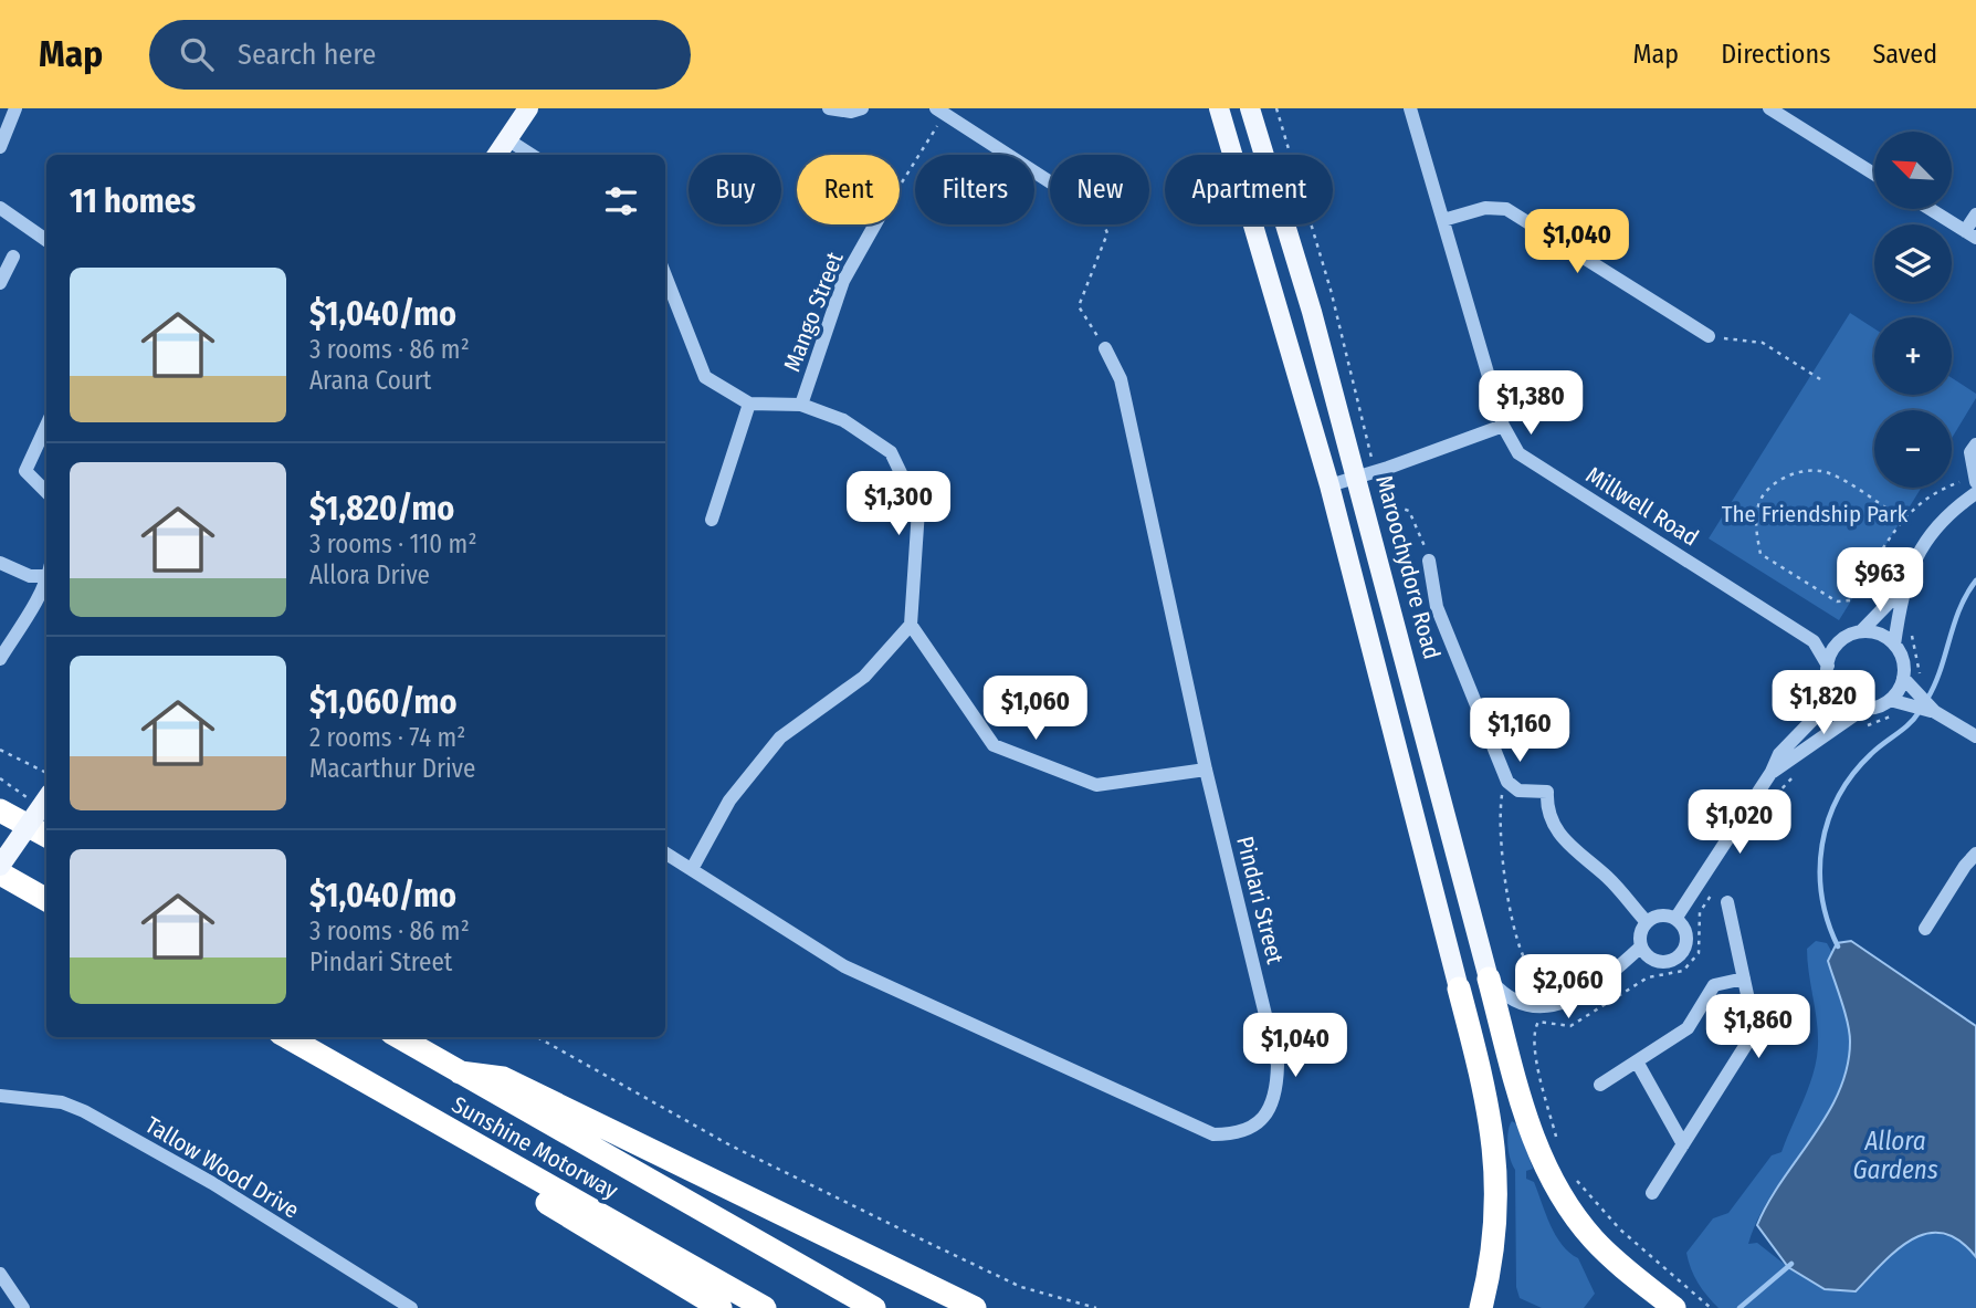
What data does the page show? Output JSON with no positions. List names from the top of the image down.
{
  "streets": {
    "highway": ["Maroochydore Road", "Sunshine Motorway"],
    "street": [
      "Mango Street",
      "Millwell Road",
      "Pindari Street",
      "Tallow Wood Drive"
    ]
  },
  "water": ["Allora Gardens"],
  "parks": ["The Friendship Park"],
  "north": "top left",
  "page": {
    "header": "Map",
    "search": "Search here",
    "nav": ["Map", "Directions", "Saved"],
    "map_buttons": ["+", "−"],
    "chip": [
      "Buy",
      "Rent",
      "Filters",
      "New",
      "Apartment"
    ],
    "heading": "11 homes",
    "price": [
      "$1,040",
      "$1,380",
      "$1,300",
      "$963",
      "$1,820",
      "$1,060",
      "$1,160",
      "$1,020",
      "$2,060",
      "$1,860",
      "$1,040"
    ],
    "list": [
      {
        "name": "$1,040/mo",
        "note": "3 rooms · 86 m² · Arana Court"
      },
      {
        "name": "$1,820/mo",
        "note": "3 rooms · 110 m² · Allora Drive"
      },
      {
        "name": "$1,060/mo",
        "note": "2 rooms · 74 m² · Macarthur Drive"
      },
      {
        "name": "$1,040/mo",
        "note": "3 rooms · 86 m² · Pindari Street"
      }
    ]
  }
}
